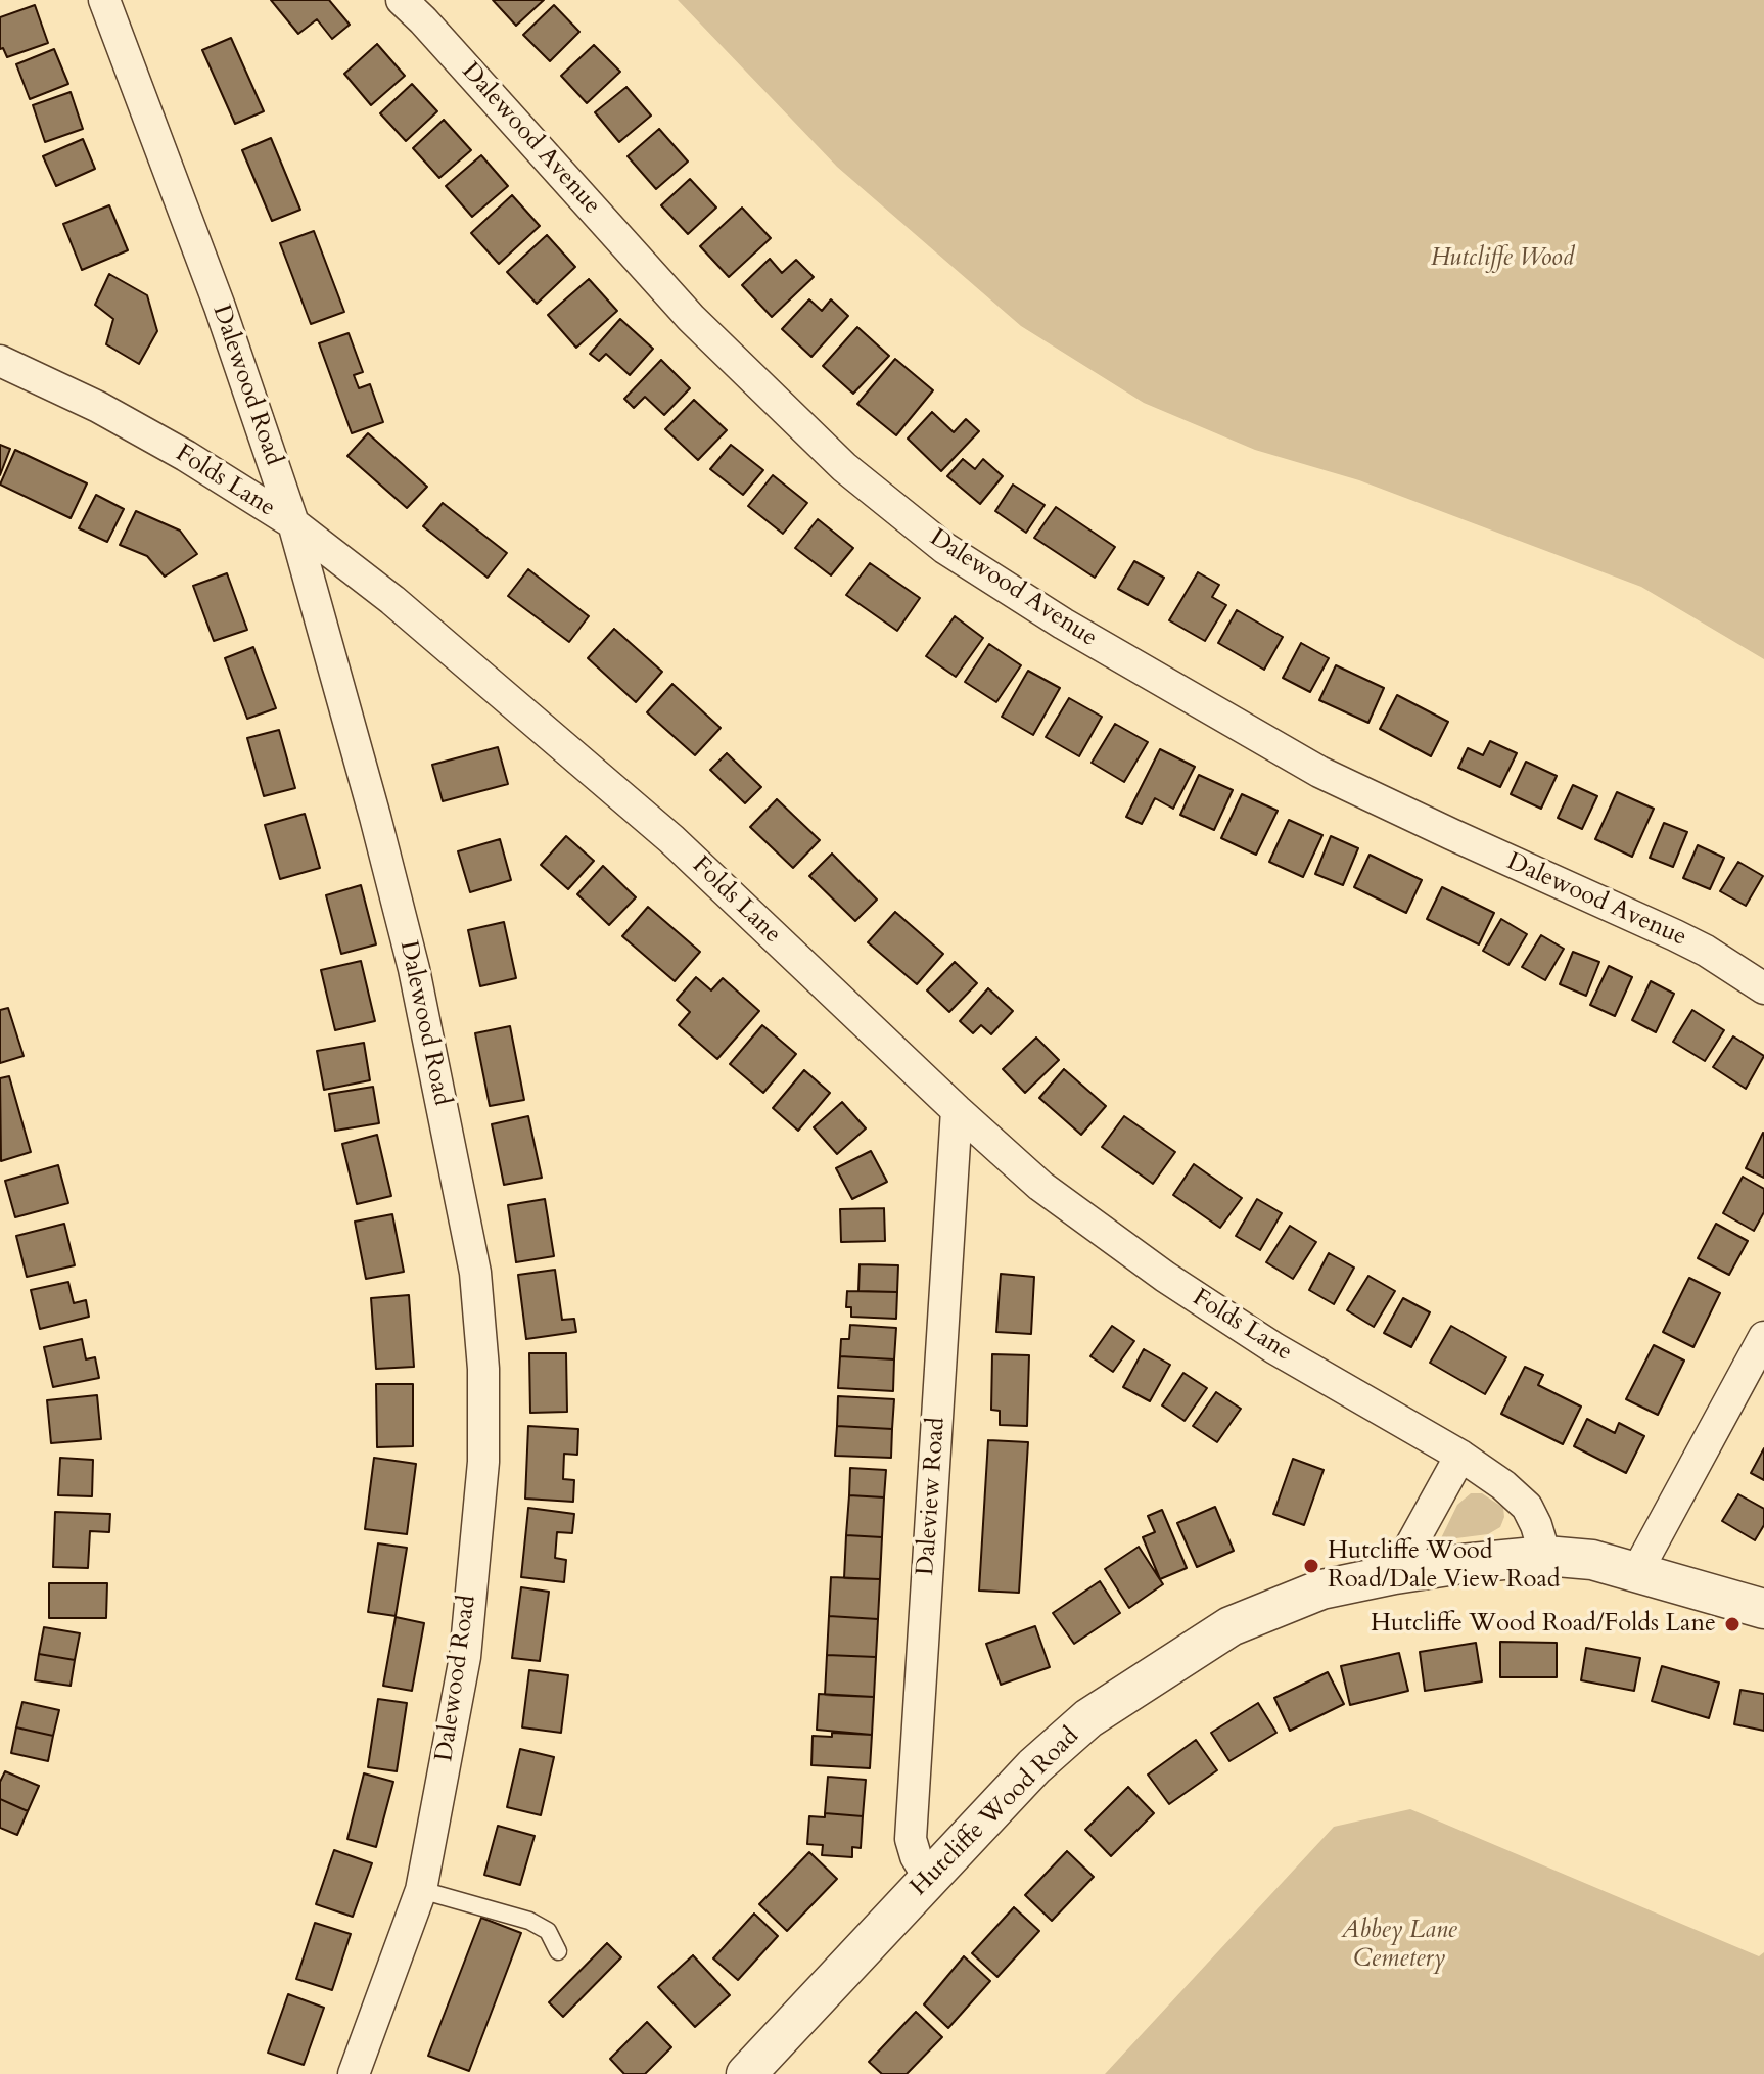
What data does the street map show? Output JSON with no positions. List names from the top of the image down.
{
  "streets": {
    "street": [
      "Dalewood Avenue",
      "Dalewood Road",
      "Folds Lane",
      "Daleview Road",
      "Hutcliffe Wood Road"
    ]
  },
  "crossings": [
    ["Dalewood Road", "Folds Lane"],
    ["Folds Lane", "Daleview Road"],
    ["Folds Lane", "Hutcliffe Wood Road"],
    ["Daleview Road", "Hutcliffe Wood Road"]
  ],
  "parks": ["Hutcliffe Wood", "Abbey Lane Cemetery"],
  "places": ["Hutcliffe Wood Road/Dale View Road", "Hutcliffe Wood Road/Folds Lane"]
}
